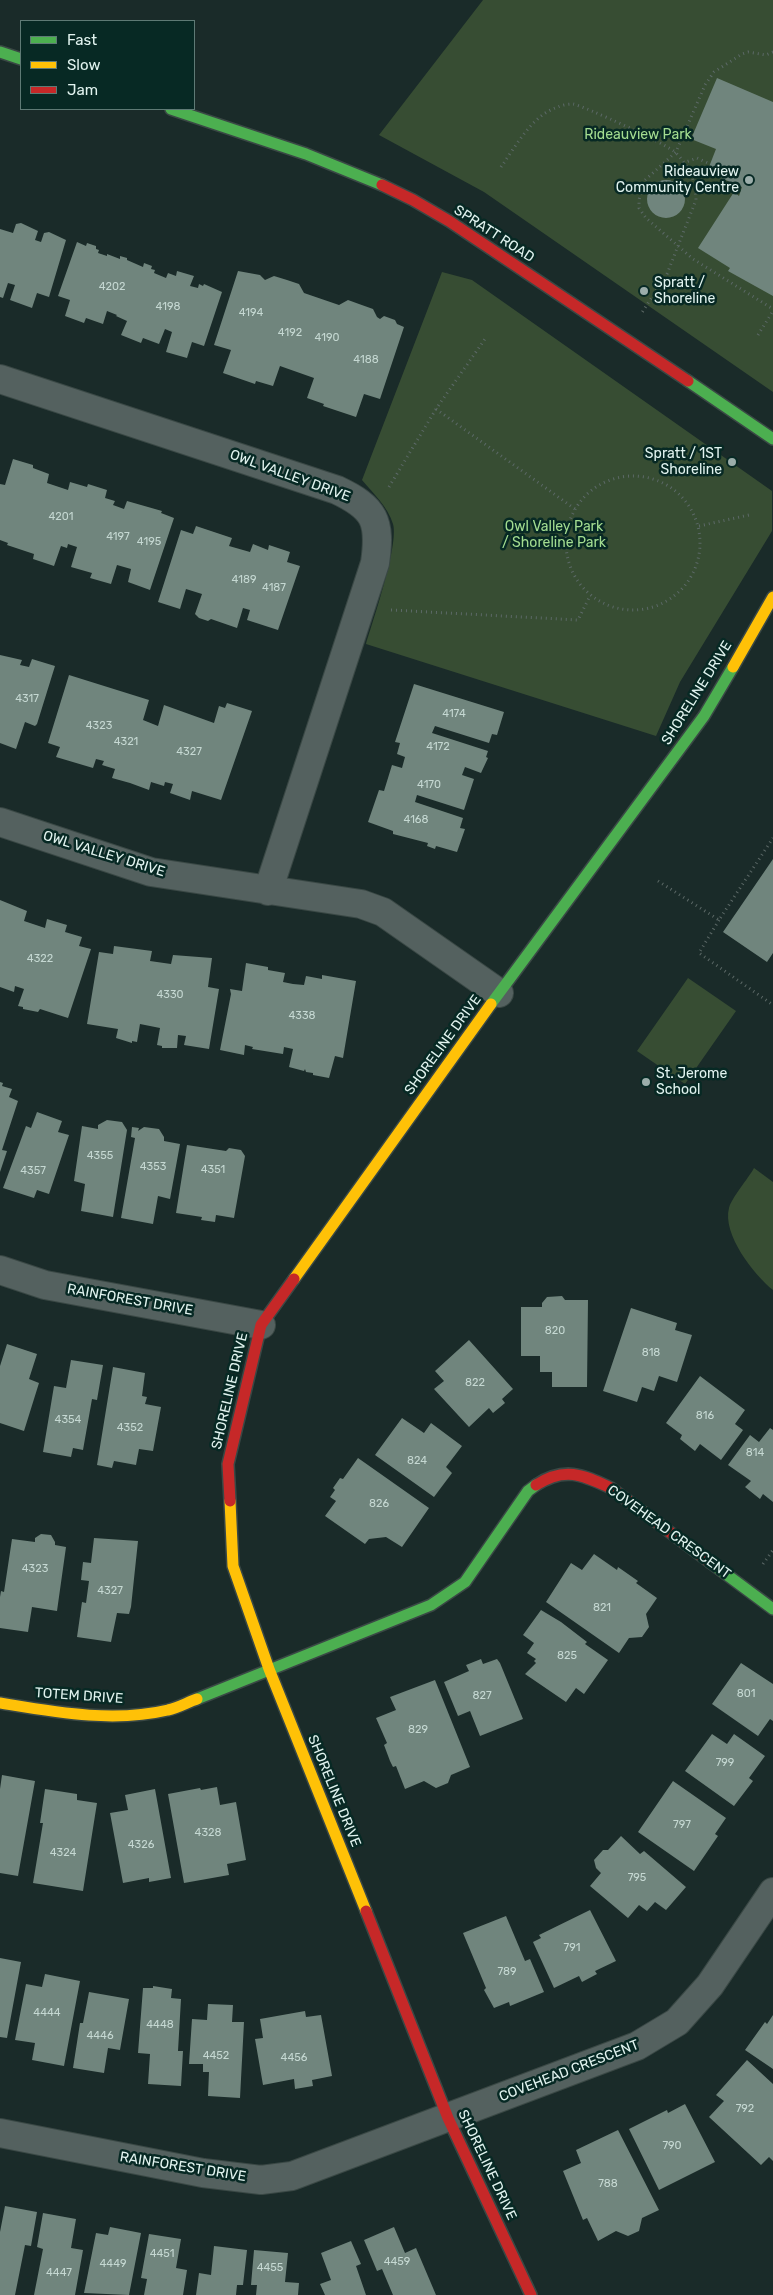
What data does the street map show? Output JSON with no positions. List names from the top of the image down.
{
  "streets": {
    "street": [
      "SPRATT ROAD",
      "OWL VALLEY DRIVE",
      "SHORELINE DRIVE",
      "RAINFOREST DRIVE",
      "COVEHEAD CRESCENT",
      "TOTEM DRIVE"
    ]
  },
  "crossings": [
    ["OWL VALLEY DRIVE", "SHORELINE DRIVE"],
    ["SHORELINE DRIVE", "RAINFOREST DRIVE"],
    ["SHORELINE DRIVE", "COVEHEAD CRESCENT"],
    ["SHORELINE DRIVE", "TOTEM DRIVE"],
    ["RAINFOREST DRIVE", "COVEHEAD CRESCENT"],
    ["COVEHEAD CRESCENT", "TOTEM DRIVE"]
  ],
  "parks": ["Rideauview Park", "Owl Valley Park / Shoreline Park"],
  "places": [
    "Rideauview Community Centre",
    "Spratt / Shoreline",
    "Spratt / 1ST Shoreline",
    "St. Jerome School"
  ],
  "house_numbers": [
    "4202",
    "4198",
    "4194",
    "4192",
    "4190",
    "4188",
    "4201",
    "4197",
    "4195",
    "4189",
    "4187",
    "4317",
    "4174",
    "4323",
    "4321",
    "4172",
    "4327",
    "4170",
    "4168",
    "4322",
    "4330",
    "4338",
    "4355",
    "4353",
    "4351",
    "4357",
    "820",
    "818",
    "822",
    "816",
    "4354",
    "4352",
    "814",
    "824",
    "826",
    "4323",
    "4327",
    "821",
    "825",
    "801",
    "827",
    "829",
    "799",
    "797",
    "4328",
    "4326",
    "4324",
    "795",
    "791",
    "789",
    "4444",
    "4448",
    "4446",
    "4452",
    "4456",
    "792",
    "790",
    "788",
    "4451",
    "4459",
    "4449",
    "4455",
    "4447"
  ],
  "legend": ["Fast", "Slow", "Jam"]
}
